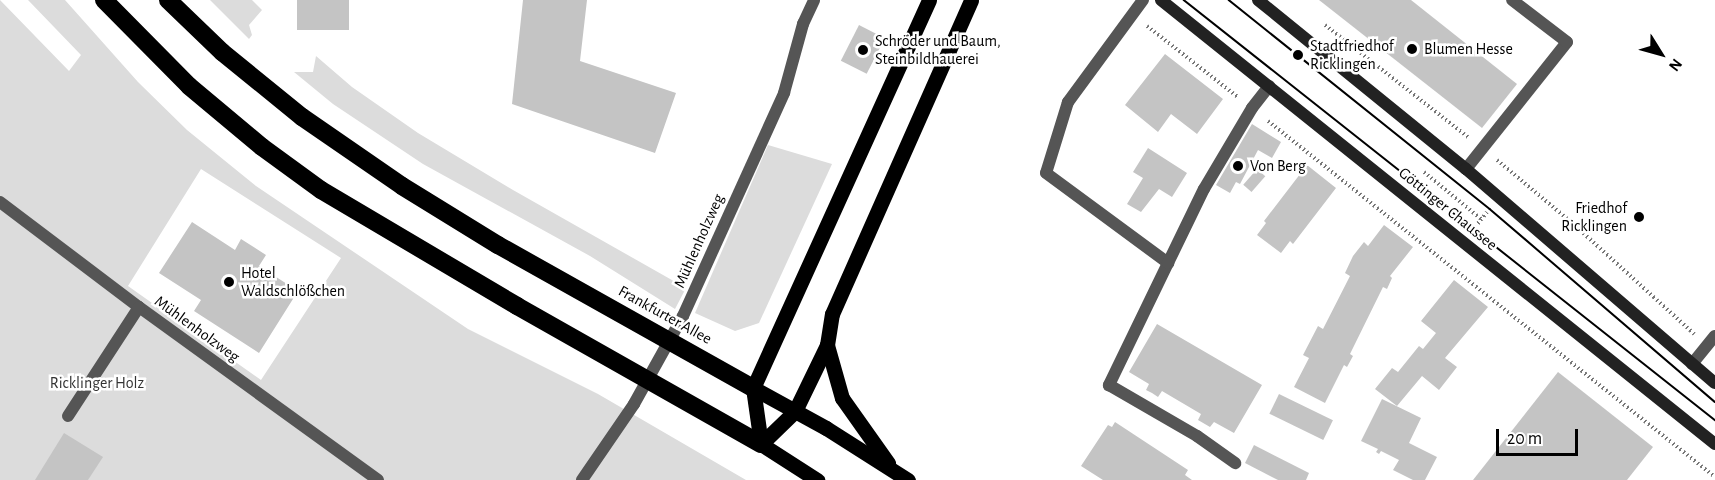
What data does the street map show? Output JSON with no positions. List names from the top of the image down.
{
  "streets": {
    "highway": ["Frankfurter Allee"],
    "street": ["Göttinger Chaussee", "Mühlenholzweg"]
  },
  "parks": ["Ricklinger Holz"],
  "places": [
    "Blumen Hesse",
    "Schröder und Baum, Steinbildhauerei",
    "Stadtfriedhof Ricklingen",
    "Von Berg",
    "Friedhof Ricklingen",
    "Hotel Waldschlößchen"
  ],
  "scale_bar": "20 m",
  "north": "bottom right"
}
